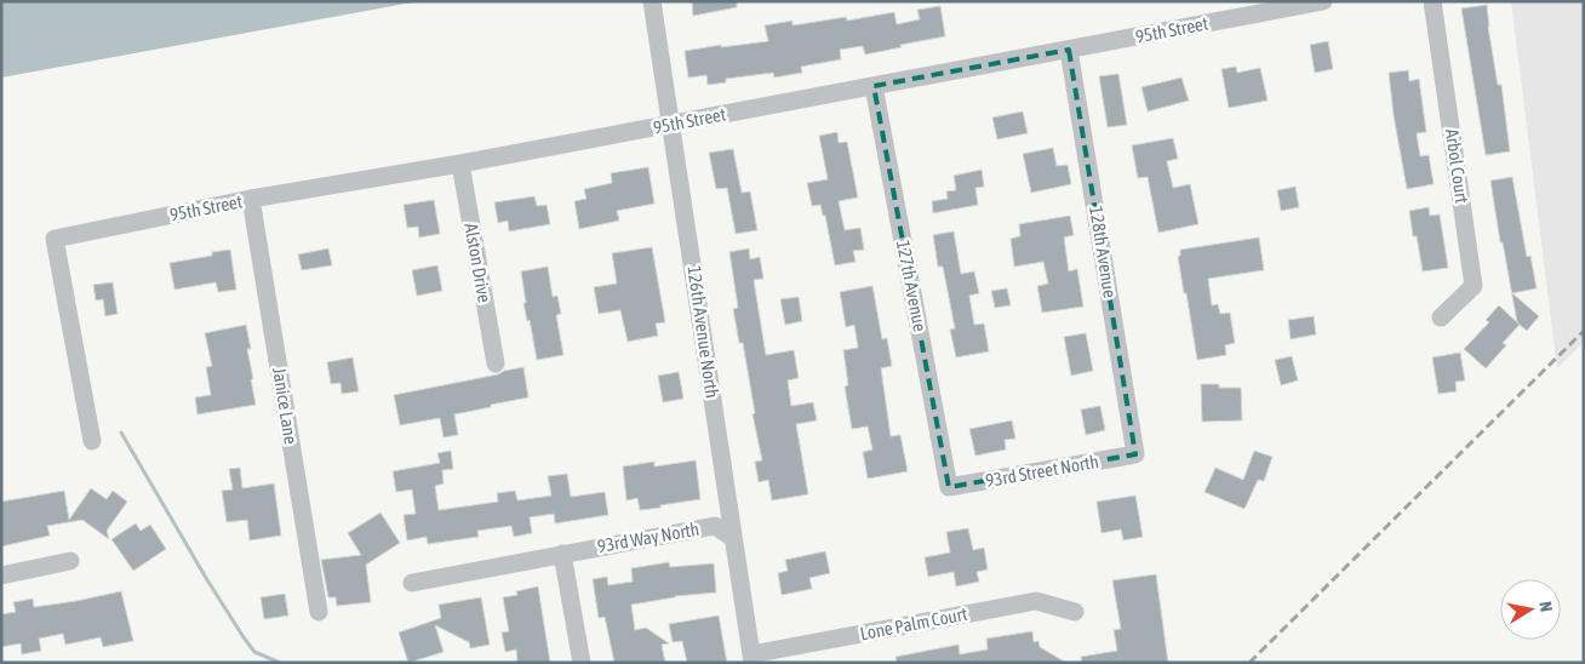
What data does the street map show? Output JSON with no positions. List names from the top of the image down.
{
  "streets": {
    "street": [
      "95th Street",
      "Arbol Court",
      "128th Avenue",
      "Alston Drive",
      "127th Avenue",
      "126th Avenue North",
      "Janice Lane",
      "93rd Street North",
      "93rd Way North",
      "Lone Palm Court"
    ]
  },
  "crossings": [
    ["95th Street", "128th Avenue"],
    ["95th Street", "Alston Drive"],
    ["95th Street", "127th Avenue"],
    ["95th Street", "126th Avenue North"],
    ["95th Street", "Janice Lane"],
    ["128th Avenue", "93rd Street North"],
    ["127th Avenue", "93rd Street North"],
    ["126th Avenue North", "93rd Way North"],
    ["126th Avenue North", "Lone Palm Court"]
  ],
  "north": "right"
}
